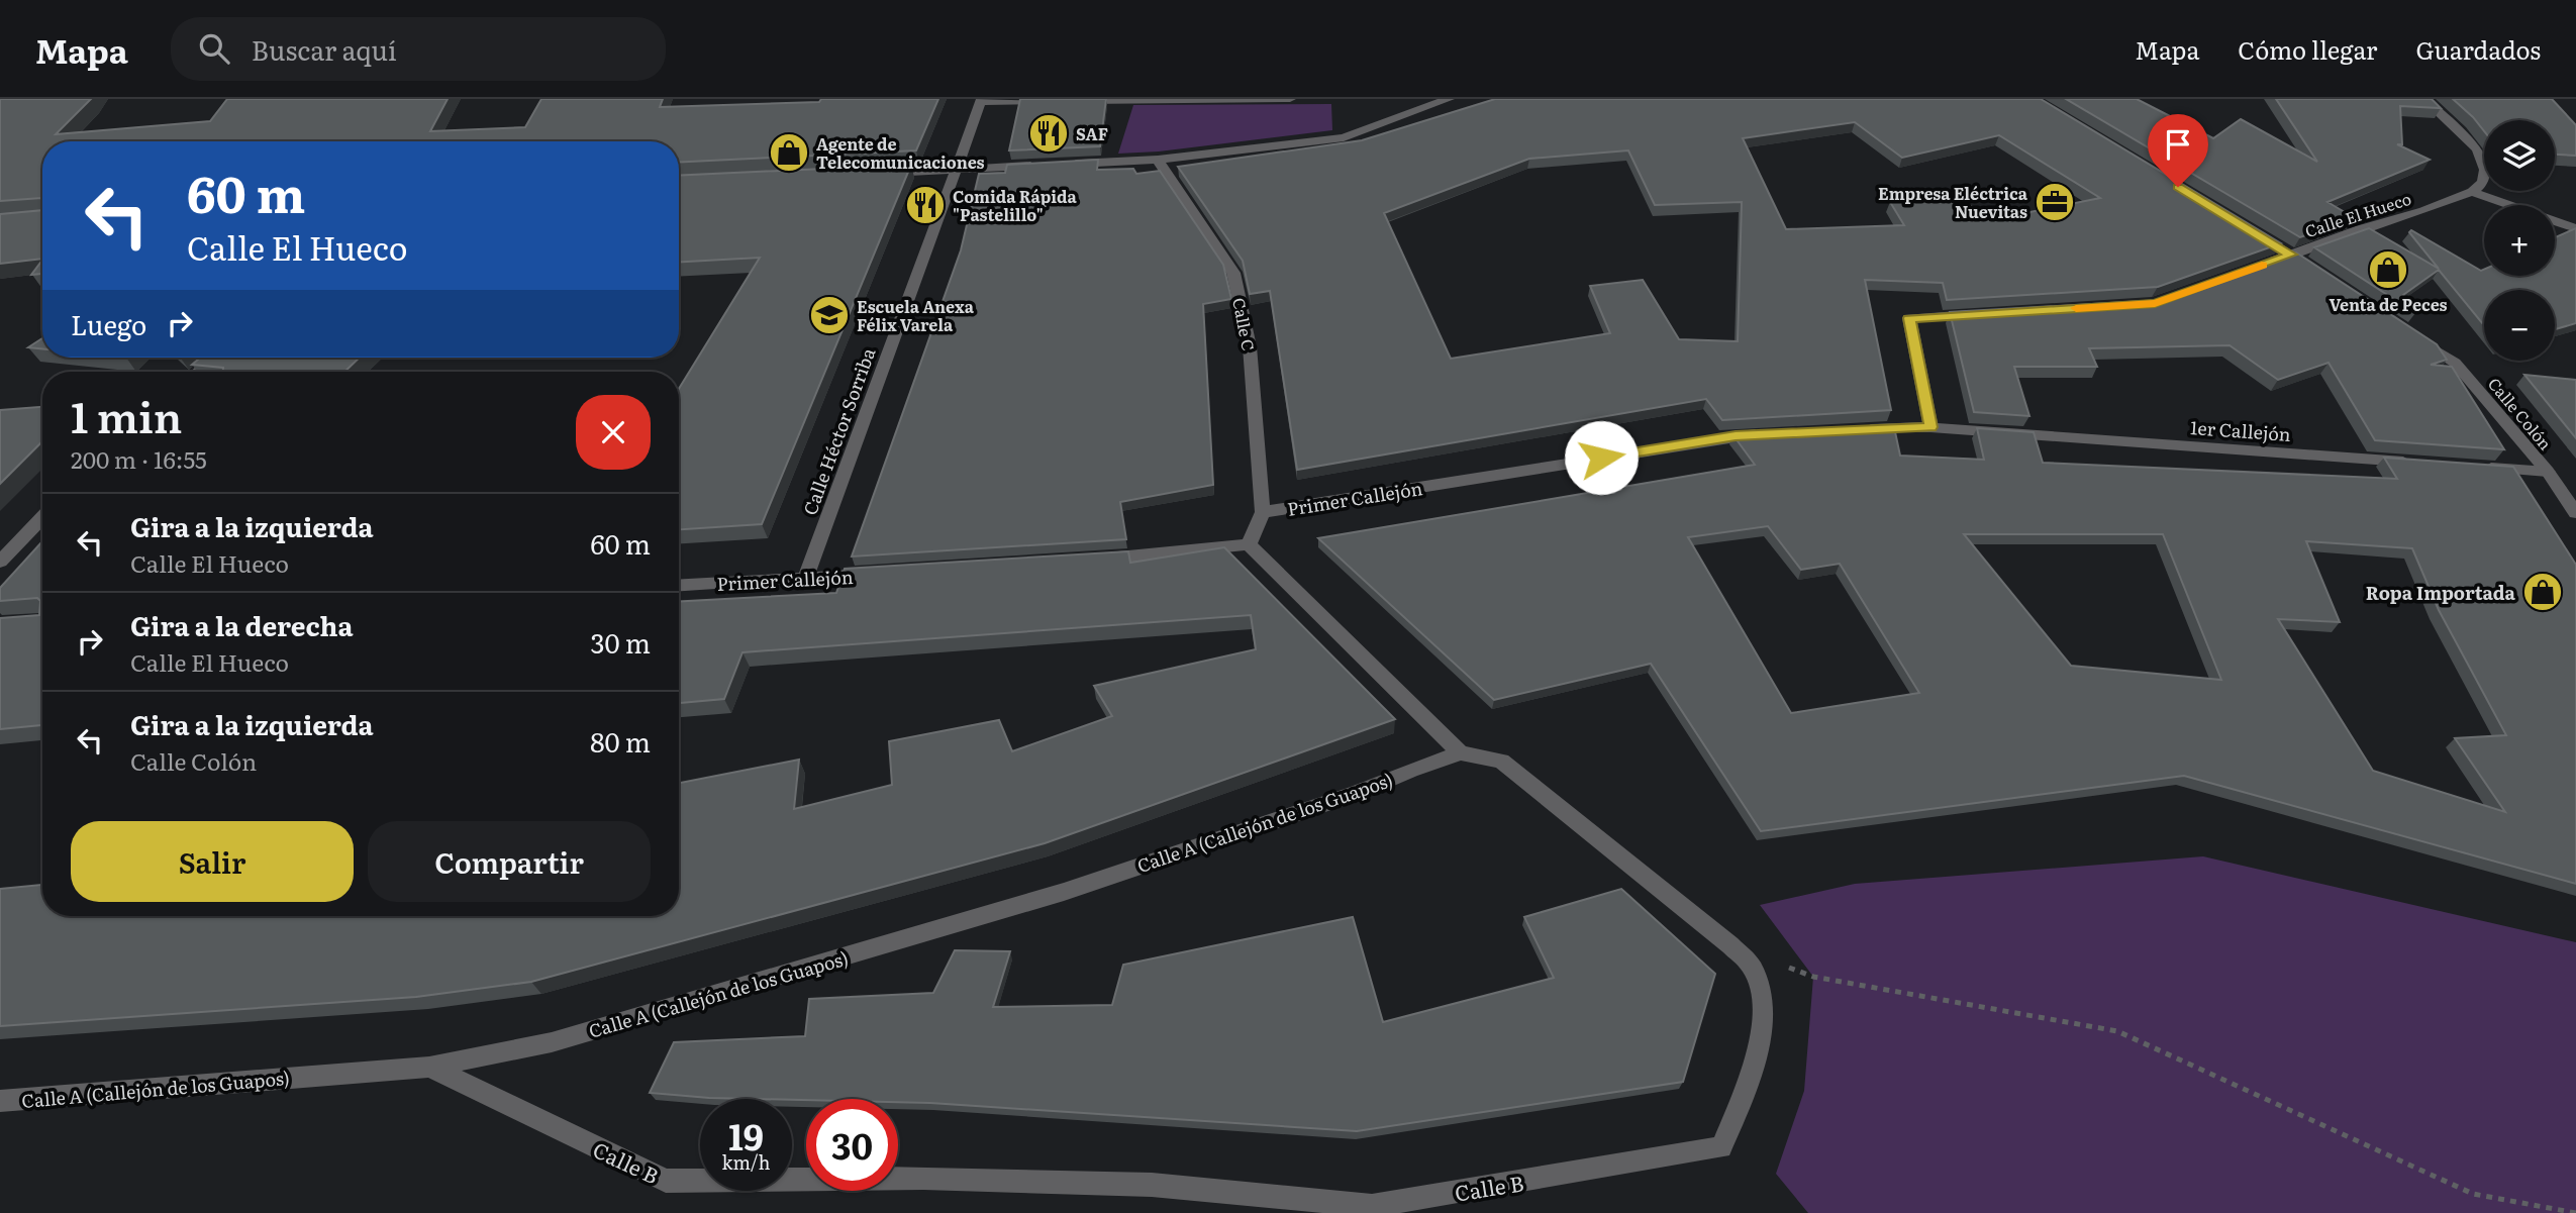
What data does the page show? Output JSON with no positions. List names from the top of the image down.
{
  "streets": {
    "street": [
      "Calle El Hueco",
      "Calle C",
      "Calle Colón",
      "1er Callejón",
      "Calle Héctor Sorriba",
      "Primer Callejón",
      "Calle A (Callejón de los Guapos)",
      "Calle B"
    ]
  },
  "crossings": [
    ["Calle C", "Primer Callejón"],
    ["Calle Héctor Sorriba", "Primer Callejón"],
    ["Calle A (Callejón de los Guapos)", "Calle B"]
  ],
  "places": {
    "restaurant": ["SAF", "Comida Rápida \"Pastelillo\""],
    "shop": ["Agente de Telecomunicaciones", "Venta de Peces", "Ropa Importada"],
    "office": ["Empresa Eléctrica Nuevitas"],
    "school or university": ["Escuela Anexa Félix Varela"]
  },
  "page": {
    "header": "Mapa",
    "search": "Buscar aquí",
    "nav": ["Mapa", "Cómo llegar", "Guardados"],
    "map_buttons": ["+", "−"],
    "turn": ["60 m", "Calle El Hueco"],
    "then": "Luego",
    "heading": ["1 min", "200 m · 16:55"],
    "list": [
      {
        "name": "Gira a la izquierda",
        "note": "Calle El Hueco",
        "value": "60 m"
      },
      {
        "name": "Gira a la derecha",
        "note": "Calle El Hueco",
        "value": "30 m"
      },
      {
        "name": "Gira a la izquierda",
        "note": "Calle Colón",
        "value": "80 m"
      }
    ],
    "buttons": ["Salir", "Compartir"],
    "speed": "19 km/h",
    "limit": "30"
  }
}
